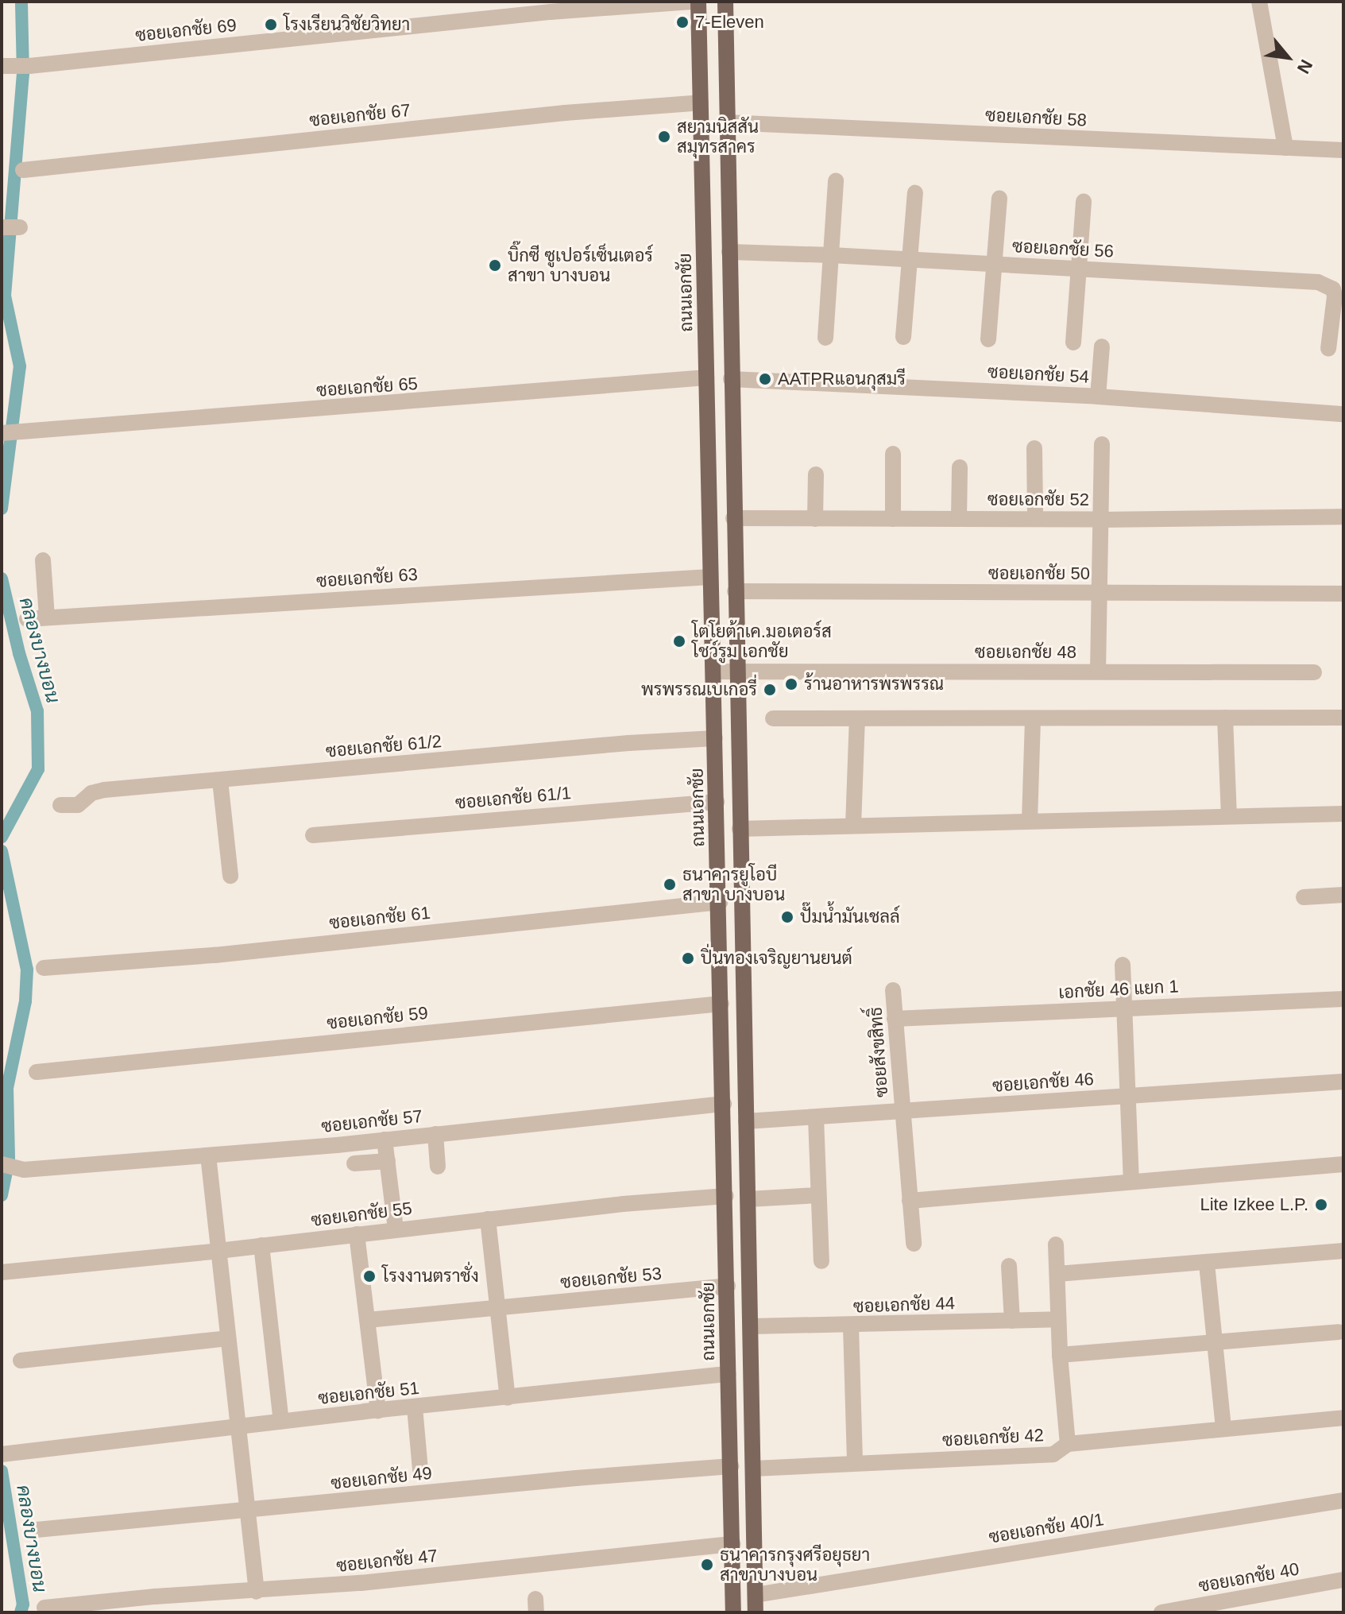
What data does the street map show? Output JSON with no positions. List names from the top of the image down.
{
  "streets": {
    "main road": ["ถนนเอกชัย"],
    "street": [
      "ซอยเอกชัย 69",
      "ซอยเอกชัย 67",
      "ซอยเอกชัย 58",
      "ซอยเอกชัย 56",
      "ซอยเอกชัย 54",
      "ซอยเอกชัย 65",
      "ซอยเอกชัย 52",
      "ซอยเอกชัย 50",
      "ซอยเอกชัย 63",
      "ซอยเอกชัย 48",
      "ซอยเอกชัย 61/2",
      "ซอยเอกชัย 61/1",
      "ซอยเอกชัย 61",
      "เอกชัย 46 แยก 1",
      "ซอยเอกชัย 59",
      "ซอยสังขสิทธิ์",
      "ซอยเอกชัย 46",
      "ซอยเอกชัย 57",
      "ซอยเอกชัย 55",
      "ซอยเอกชัย 53",
      "ซอยเอกชัย 44",
      "ซอยเอกชัย 51",
      "ซอยเอกชัย 42",
      "ซอยเอกชัย 49",
      "ซอยเอกชัย 40/1",
      "ซอยเอกชัย 47",
      "ซอยเอกชัย 40"
    ]
  },
  "crossings": [
    ["ซอยเอกชัย 67", "ถนนเอกชัย"],
    ["ถนนเอกชัย", "ซอยเอกชัย 65"],
    ["ถนนเอกชัย", "ซอยเอกชัย 63"],
    ["ถนนเอกชัย", "ซอยเอกชัย 48"],
    ["ถนนเอกชัย", "ซอยเอกชัย 61/2"],
    ["ถนนเอกชัย", "ซอยเอกชัย 61/1"],
    ["ถนนเอกชัย", "ซอยเอกชัย 61"],
    ["ถนนเอกชัย", "ซอยเอกชัย 59"],
    ["ถนนเอกชัย", "ซอยเอกชัย 57"],
    ["ถนนเอกชัย", "ซอยเอกชัย 55"],
    ["ถนนเอกชัย", "ซอยเอกชัย 53"],
    ["ถนนเอกชัย", "ซอยเอกชัย 51"],
    ["ถนนเอกชัย", "ซอยเอกชัย 49"],
    ["ถนนเอกชัย", "ซอยเอกชัย 47"],
    ["เอกชัย 46 แยก 1", "ซอยสังขสิทธิ์"],
    ["ซอยสังขสิทธิ์", "ซอยเอกชัย 46"]
  ],
  "water": ["คลองบางบอน"],
  "places": [
    "7-Eleven",
    "โรงเรียนวิชัยวิทยา",
    "สยามนิสสัน สมุทรสาคร",
    "บิ๊กซี ซูเปอร์เซ็นเตอร์ สาขา บางบอน",
    "AATPRแอนกุสมรี",
    "โตโยต้าเค.มอเตอร์ส โชว์รูม เอกชัย",
    "ร้านอาหารพรพรรณ",
    "พรพรรณเบเกอรี่",
    "ธนาคารยูโอบี สาขา บางบอน",
    "ปั๊มน้ำมันเชลล์",
    "ปิ่นทองเจริญยานยนต์",
    "Lite Izkee L.P.",
    "โรงงานตราชั่ง",
    "ธนาคารกรุงศรีอยุธยา สาขาบางบอน"
  ],
  "north": "bottom right"
}
